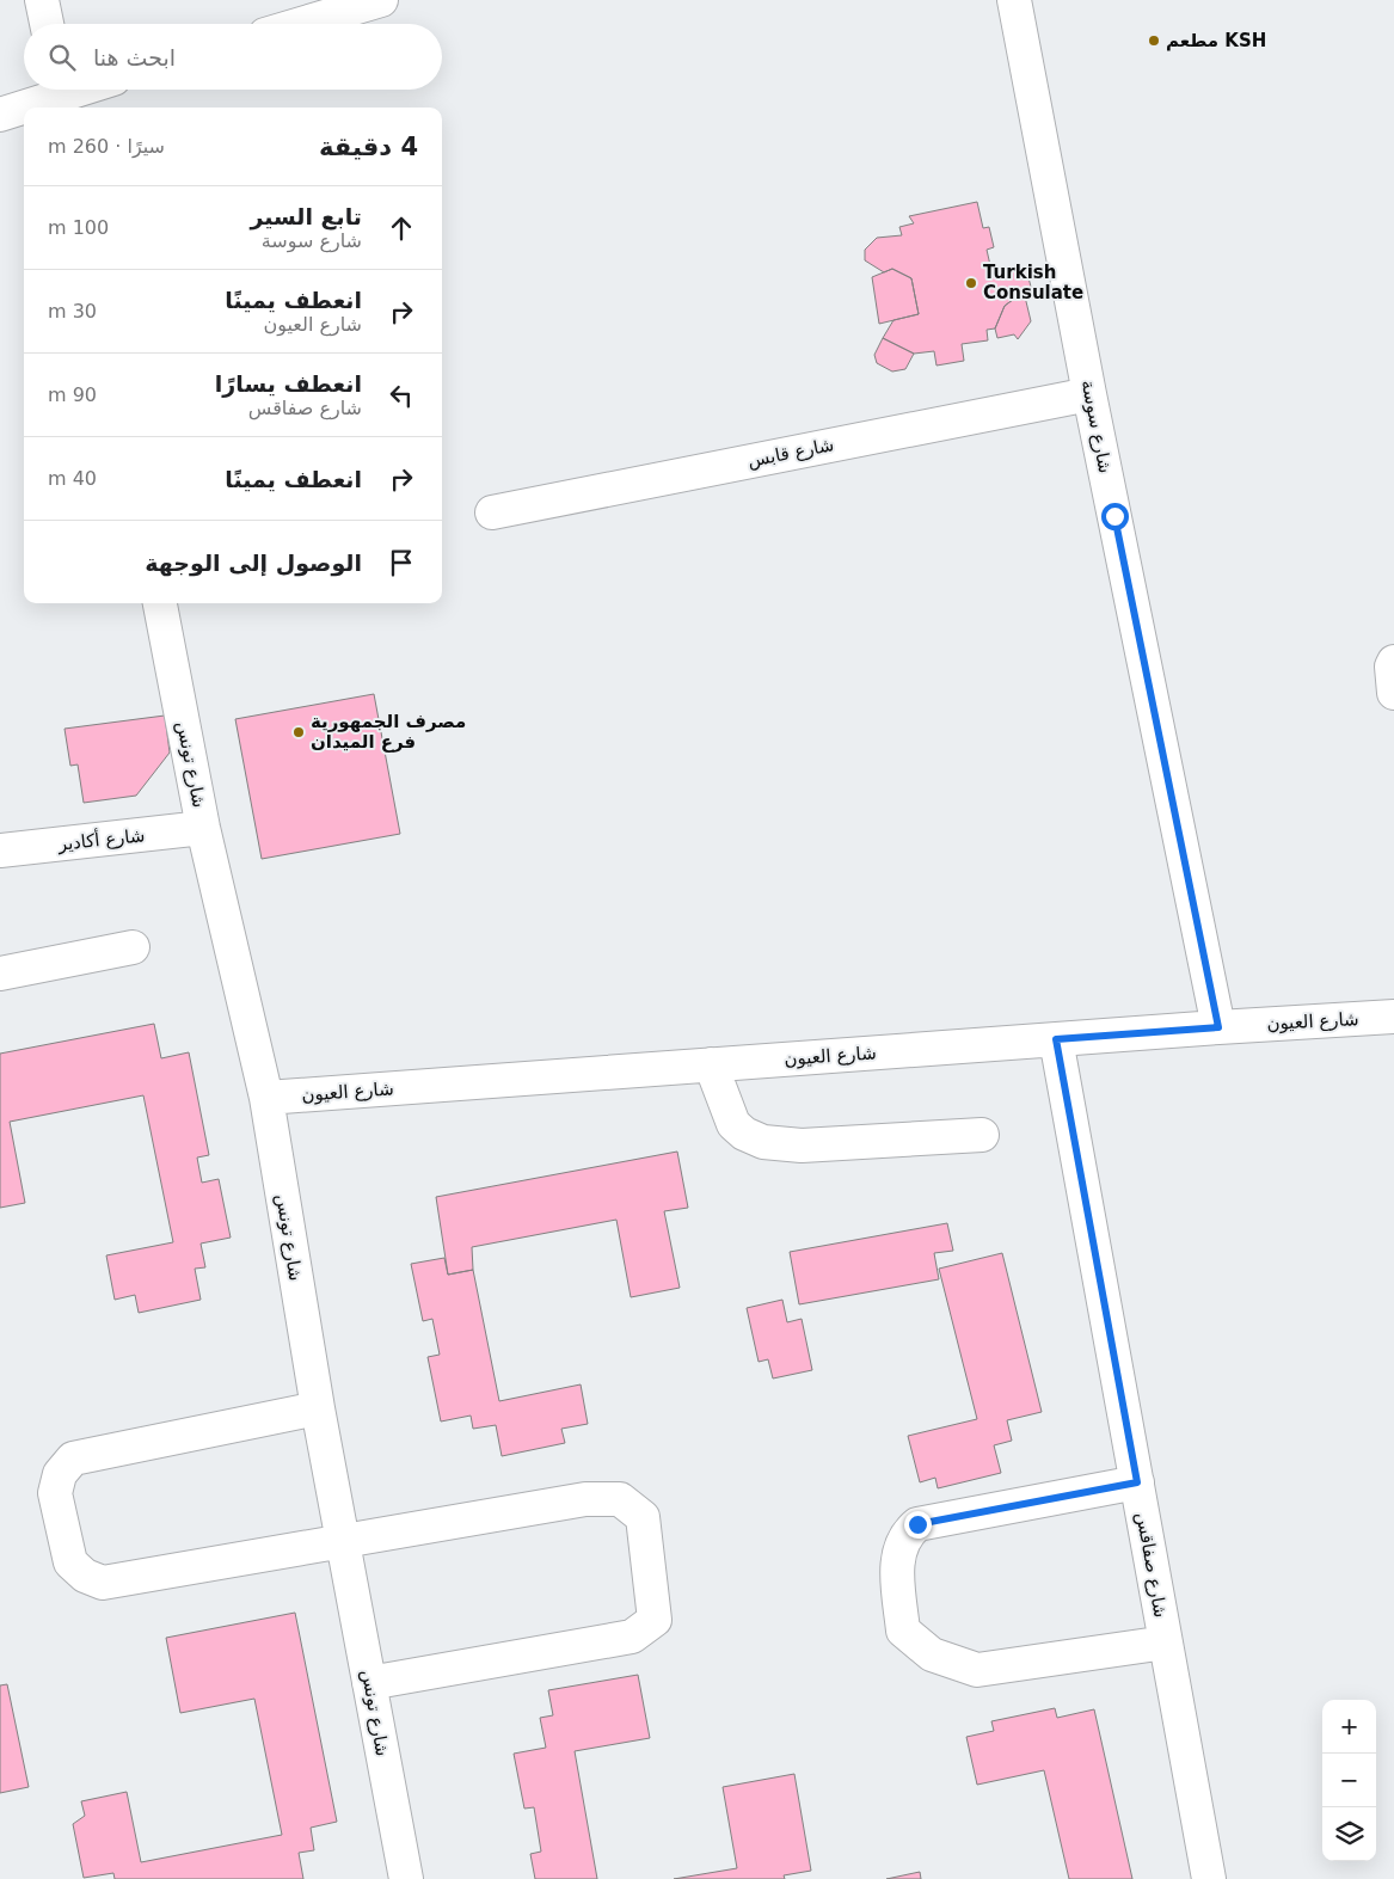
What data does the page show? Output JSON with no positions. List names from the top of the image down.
{
  "streets": {
    "street": [
      "شارع سوسة",
      "شارع قابس",
      "شارع تونس",
      "شارع أكادير",
      "شارع العيون",
      "شارع صفاقس"
    ]
  },
  "crossings": [
    ["شارع سوسة", "شارع قابس"],
    ["شارع سوسة", "شارع العيون"],
    ["شارع تونس", "شارع أكادير"],
    ["شارع تونس", "شارع العيون"],
    ["شارع العيون", "شارع صفاقس"]
  ],
  "places": ["مطعم KSH", "Turkish Consulate", "مصرف الجمهورية فرع الميدان"],
  "page": {
    "search": "ابحث هنا",
    "heading": ["4 دقيقة", "سيرًا · 260 m"],
    "list": [
      ["تابع السير", "شارع سوسة", "100 m"],
      ["انعطف يمينًا", "شارع العيون", "30 m"],
      ["انعطف يسارًا", "شارع صفاقس", "90 m"],
      ["انعطف يمينًا", "40 m"],
      "الوصول إلى الوجهة"
    ],
    "map_buttons": ["+", "−"]
  }
}
